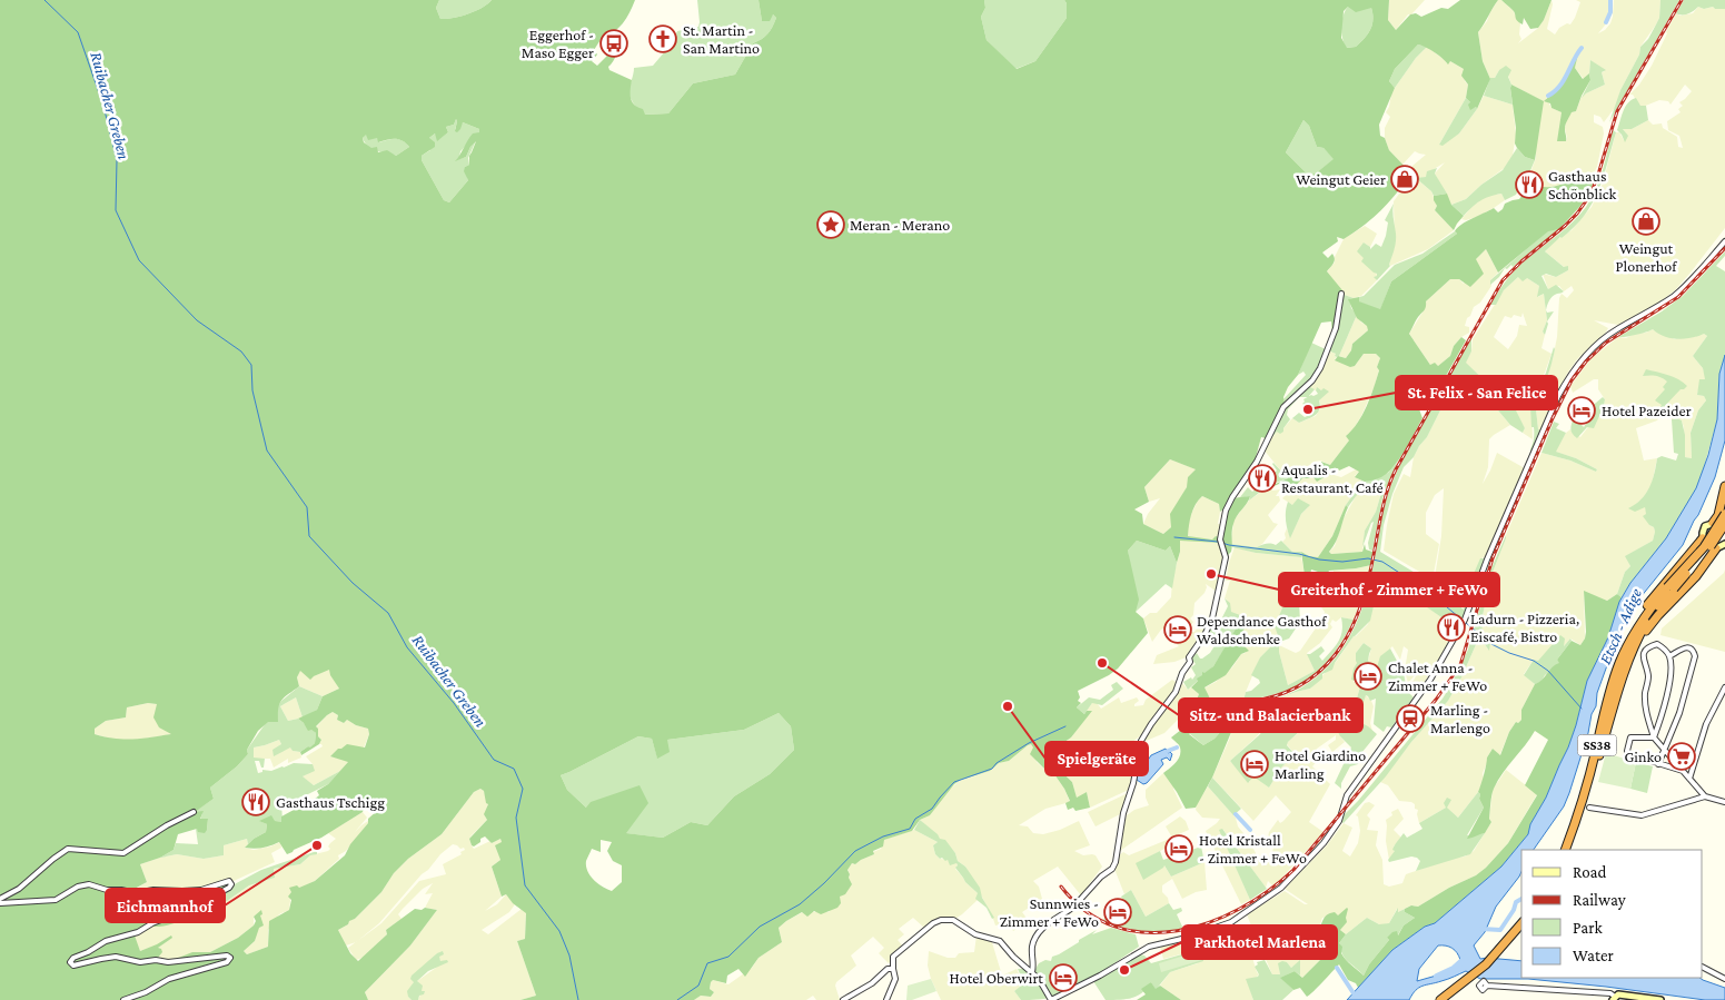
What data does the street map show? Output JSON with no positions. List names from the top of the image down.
{
  "streets": {
    "highway": ["SS38"]
  },
  "water": ["Ruibacher Greben", "Etsch - Adige"],
  "places": {
    "church": ["St. Martin - San Martino"],
    "bus stop": ["Eggerhof - Maso Egger"],
    "shop": ["Weingut Geier", "Weingut Plonerhof"],
    "restaurant": [
      "Gasthaus Schönblick",
      "Aqualis - Restaurant, Café",
      "Ladurn - Pizzeria, Eiscafé, Bistro",
      "Gasthaus Tschigg"
    ],
    "place": ["Meran - Merano"],
    "other": [
      "St. Felix - San Felice",
      "Greiterhof - Zimmer + FeWo",
      "Sitz- und Balacierbank",
      "Spielgeräte",
      "Eichmannhof",
      "Parkhotel Marlena"
    ],
    "hotel": [
      "Hotel Pazeider",
      "Dependance Gasthof Waldschenke",
      "Chalet Anna - Zimmer + FeWo",
      "Hotel Giardino Marling",
      "Hotel Kristall - Zimmer + FeWo",
      "Sunnwies - Zimmer + FeWo",
      "Hotel Oberwirt"
    ],
    "station": ["Marling - Marlengo"],
    "supermarket": ["Ginko"]
  },
  "legend": [
    "Road",
    "Railway",
    "Park",
    "Water"
  ]
}
